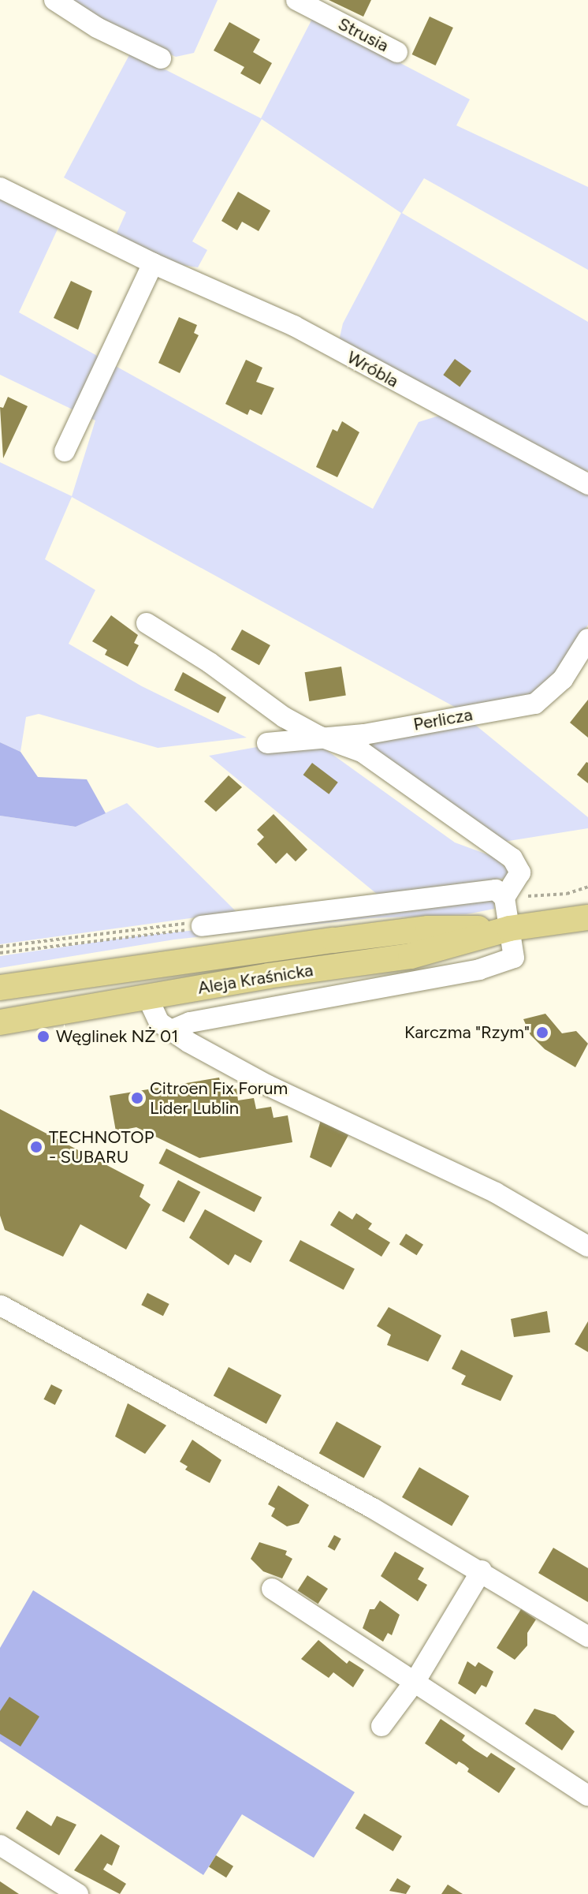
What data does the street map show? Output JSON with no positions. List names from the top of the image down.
{
  "streets": {
    "main road": ["Aleja Kraśnicka"],
    "street": ["Strusia", "Wróbla", "Perlicza"]
  },
  "places": [
    "Karczma \"Rzym\"",
    "Węglinek NŻ 01",
    "Citroen Fix Forum Lider Lublin",
    "TECHNOTOP - SUBARU"
  ]
}
